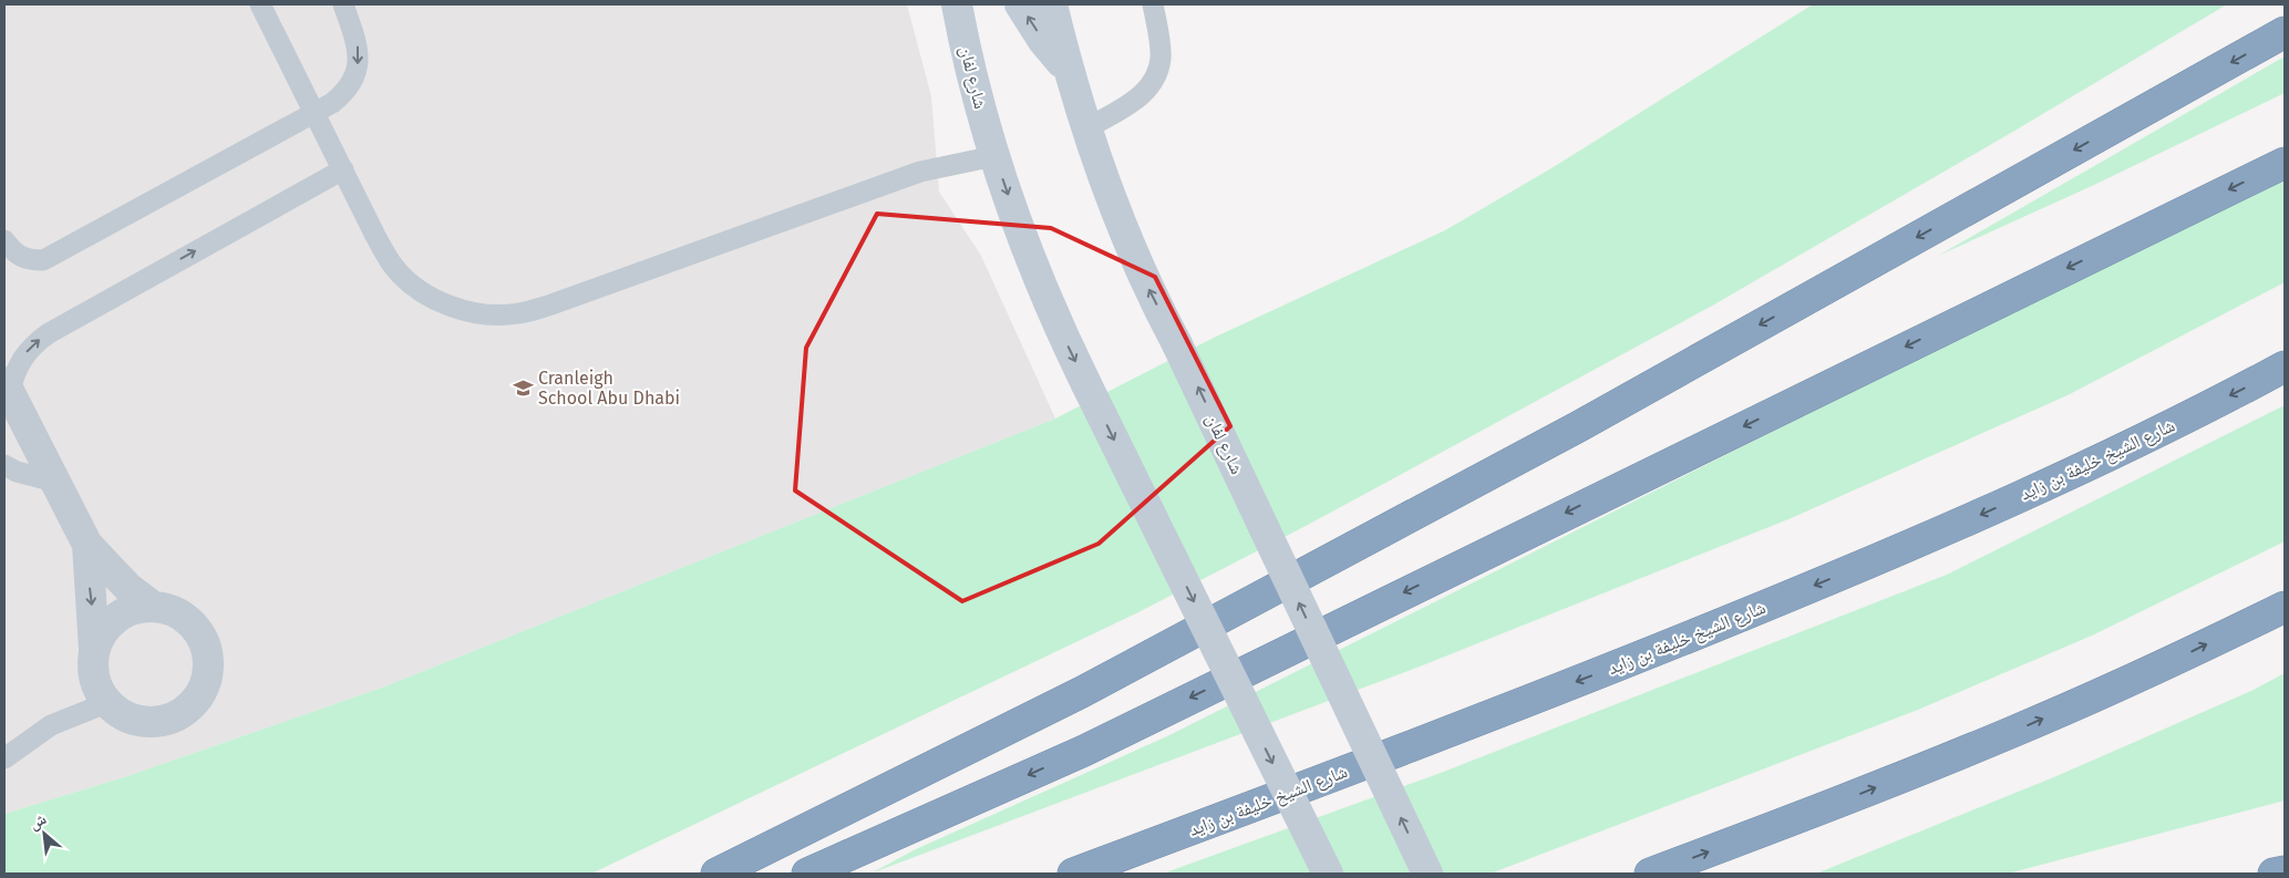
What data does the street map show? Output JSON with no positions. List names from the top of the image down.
{
  "streets": {
    "highway": ["شارع الشيخ خليفة بن زايد"],
    "street": ["شارع لفان"]
  },
  "places": {
    "school or university": ["Cranleigh School Abu Dhabi"]
  },
  "north": "top left"
}
